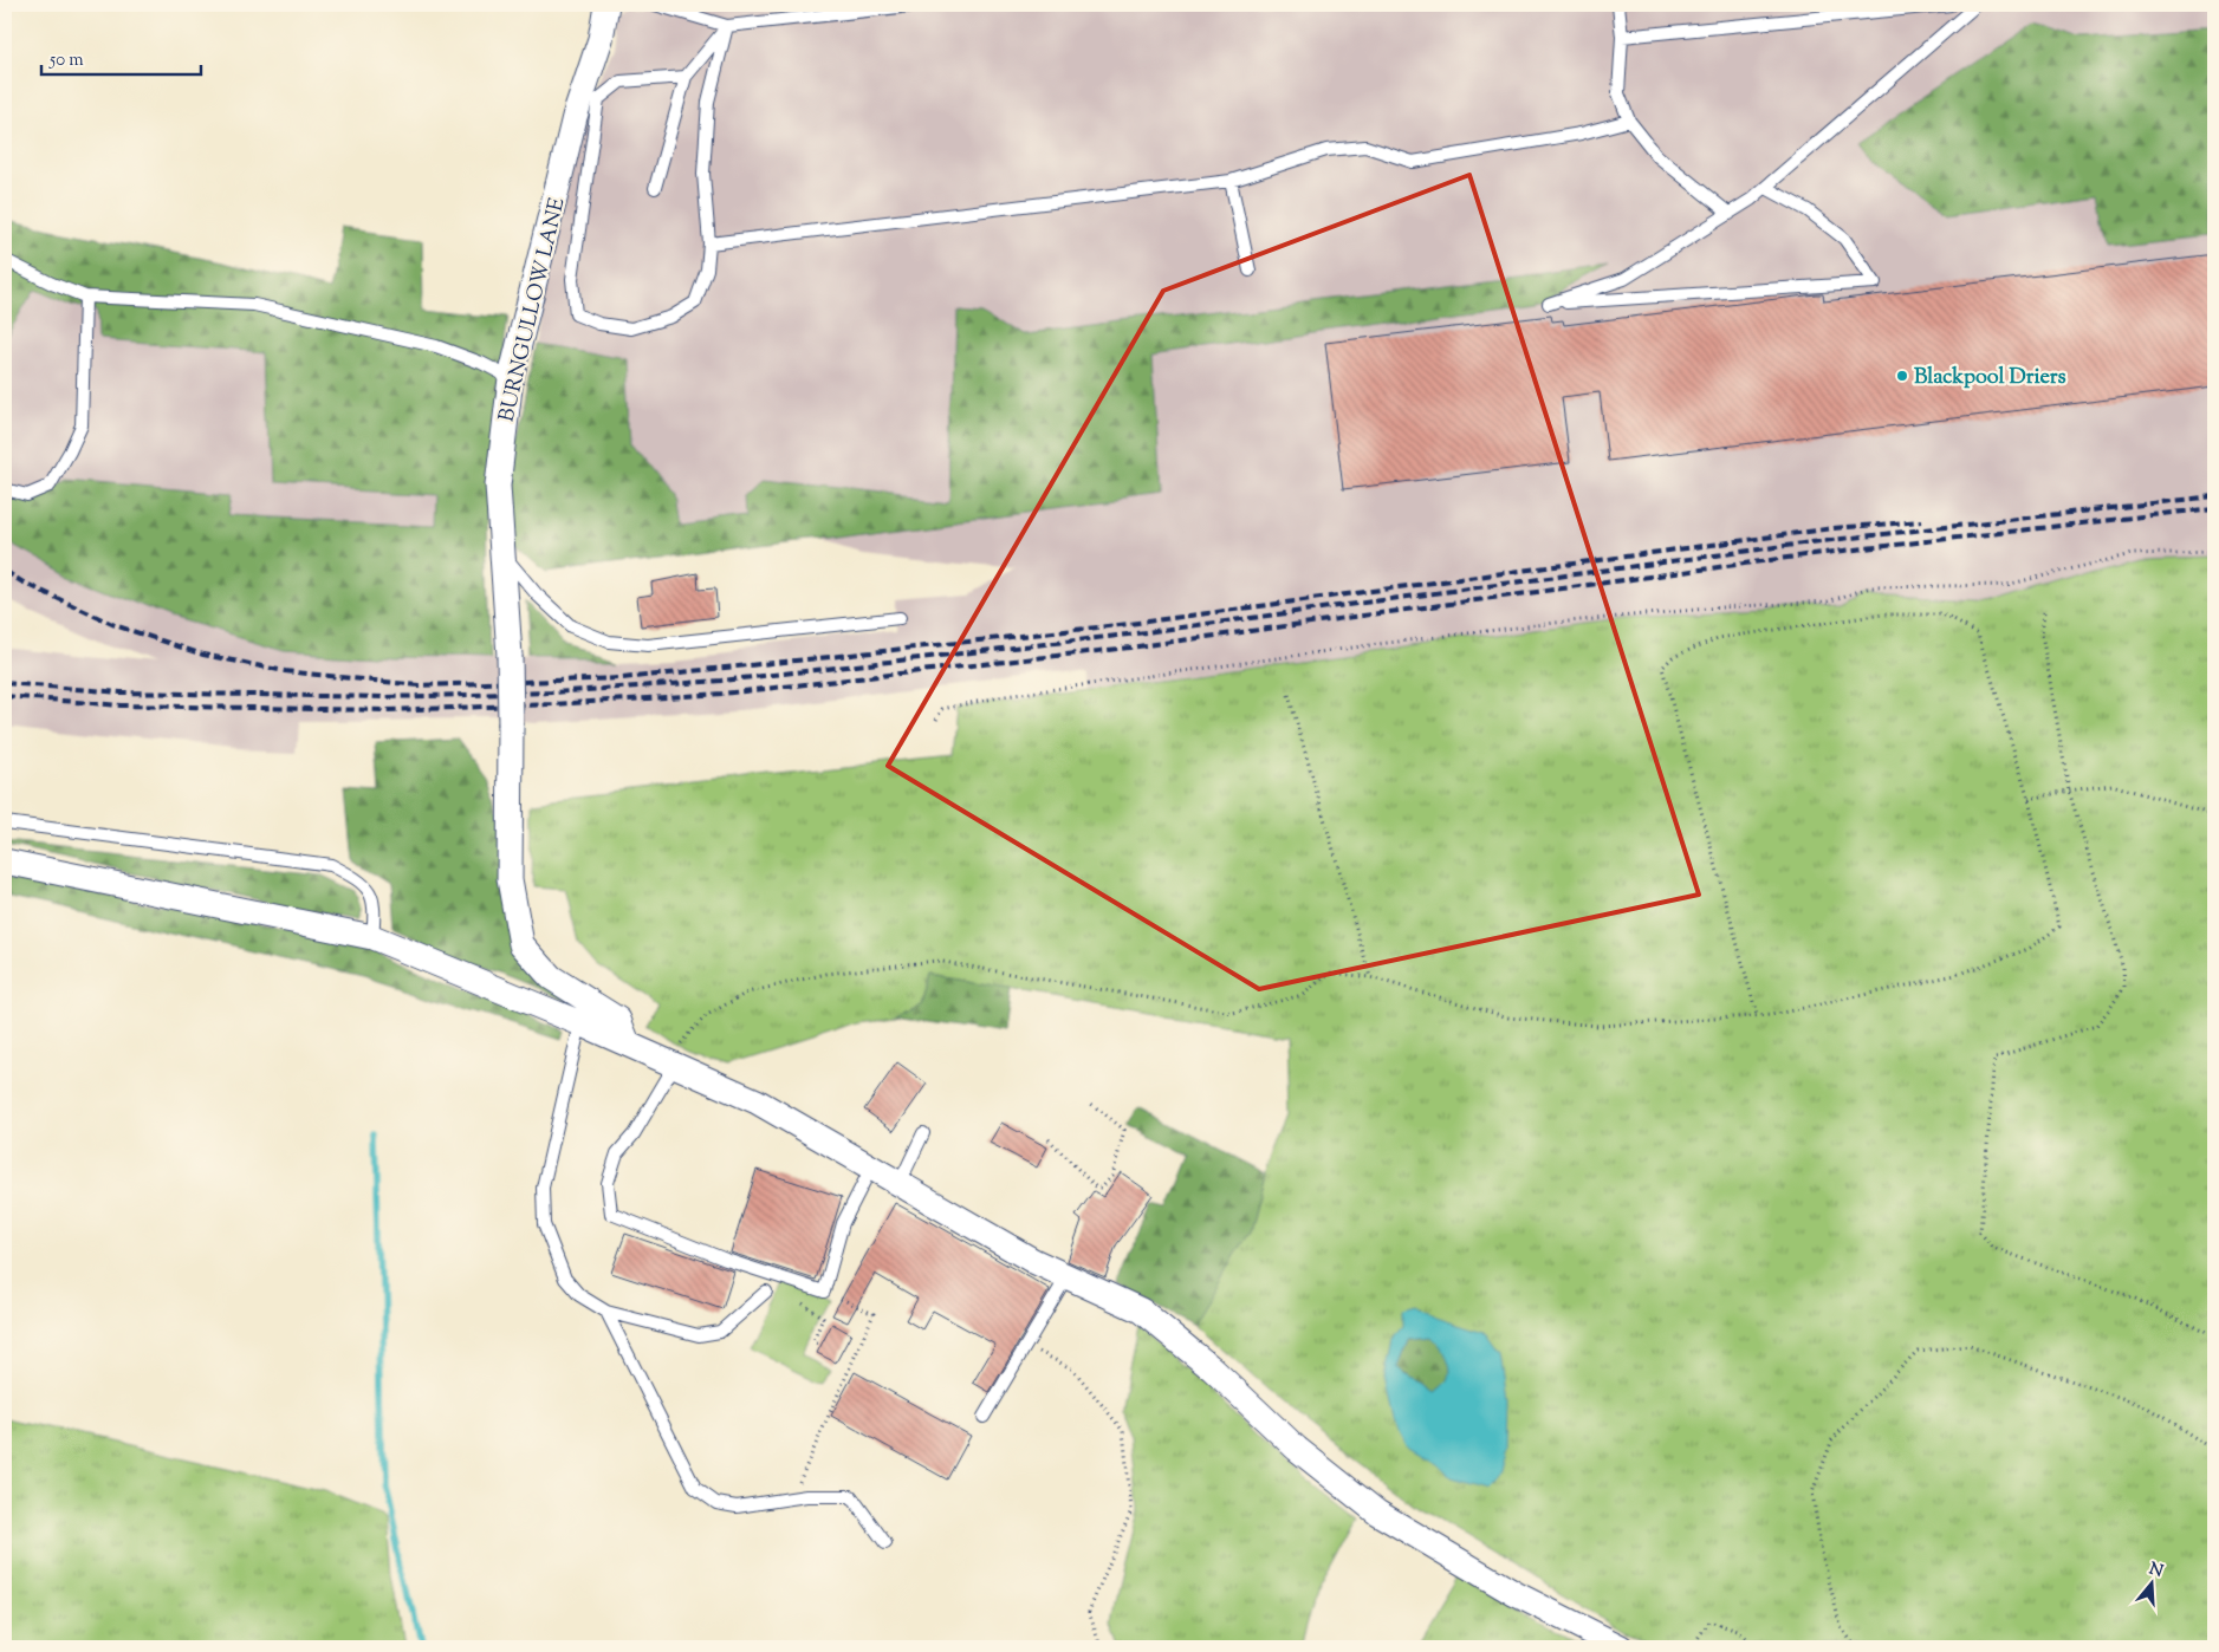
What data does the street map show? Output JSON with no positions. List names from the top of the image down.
{
  "streets": {
    "street": ["BURNGULLOW LANE"]
  },
  "places": ["Blackpool Driers"],
  "scale_bar": "50 m",
  "north": "top"
}
